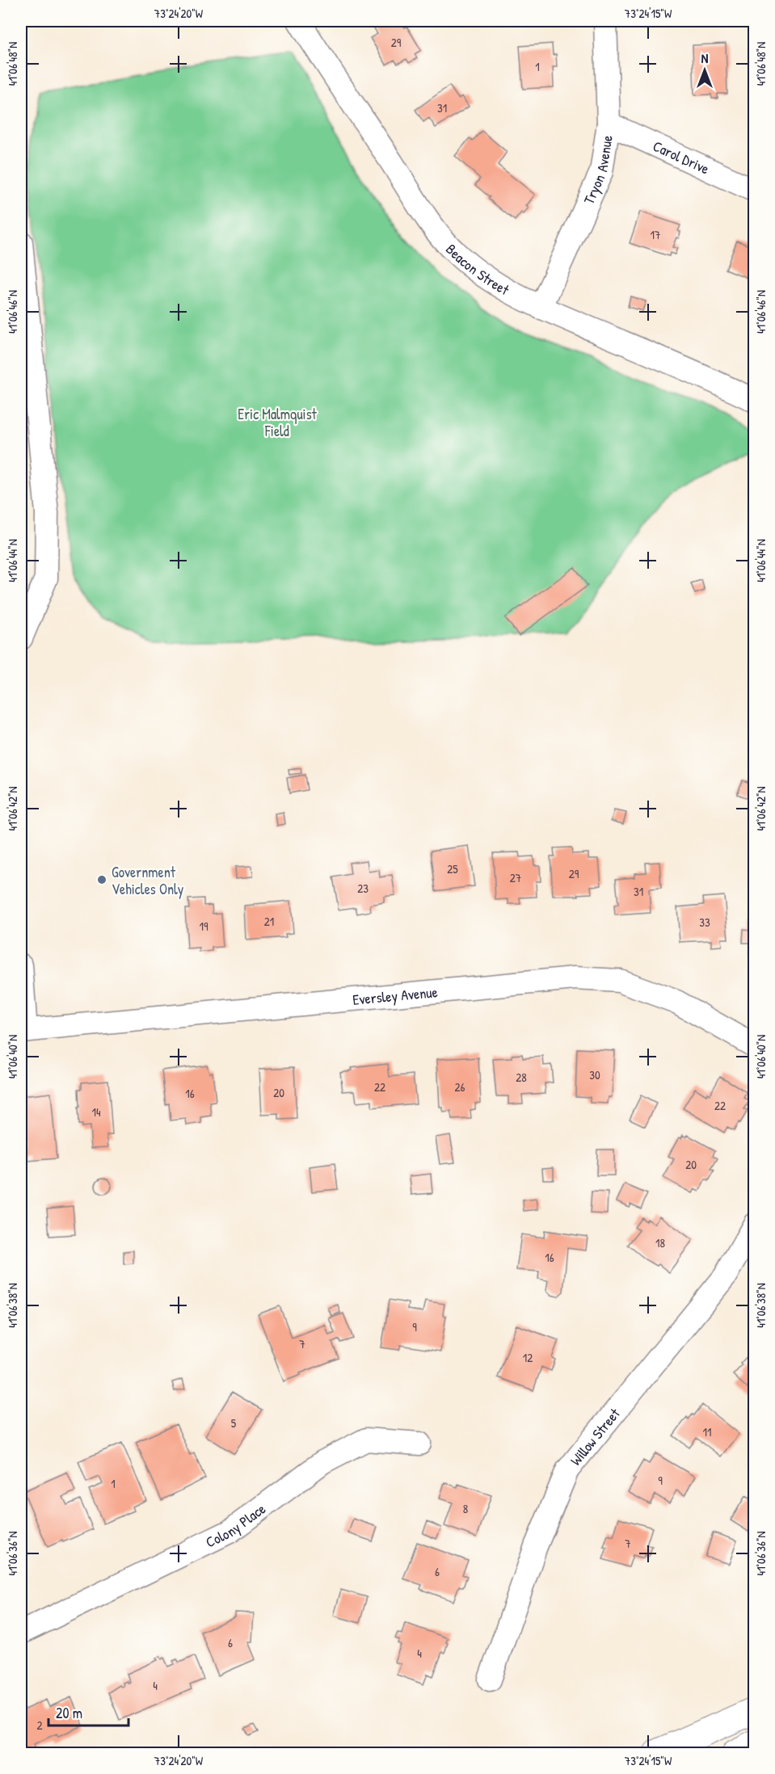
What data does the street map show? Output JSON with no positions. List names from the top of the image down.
{
  "streets": {
    "street": [
      "Carol Drive",
      "Tryon Avenue",
      "Beacon Street",
      "Eversley Avenue",
      "Willow Street",
      "Colony Place"
    ]
  },
  "crossings": [
    ["Carol Drive", "Tryon Avenue"],
    ["Tryon Avenue", "Beacon Street"]
  ],
  "parks": ["Eric Malmquist Field"],
  "places": ["Government Vehicles Only"],
  "house_numbers": [
    "29",
    "1",
    "31",
    "17",
    "25",
    "29",
    "27",
    "23",
    "31",
    "21",
    "33",
    "19",
    "30",
    "28",
    "22",
    "26",
    "20",
    "16",
    "22",
    "14",
    "20",
    "18",
    "16",
    "9",
    "7",
    "12",
    "5",
    "11",
    "9",
    "1",
    "8",
    "7",
    "6",
    "6",
    "4",
    "4",
    "2"
  ],
  "scale_bar": "20 m",
  "north": "top",
  "coordinates": [
    "73°24'20\"W",
    "73°24'15\"W",
    "41°06'48\"N",
    "41°06'46\"N",
    "41°06'44\"N",
    "41°06'42\"N",
    "41°06'40\"N",
    "41°06'38\"N",
    "41°06'36\"N"
  ]
}
